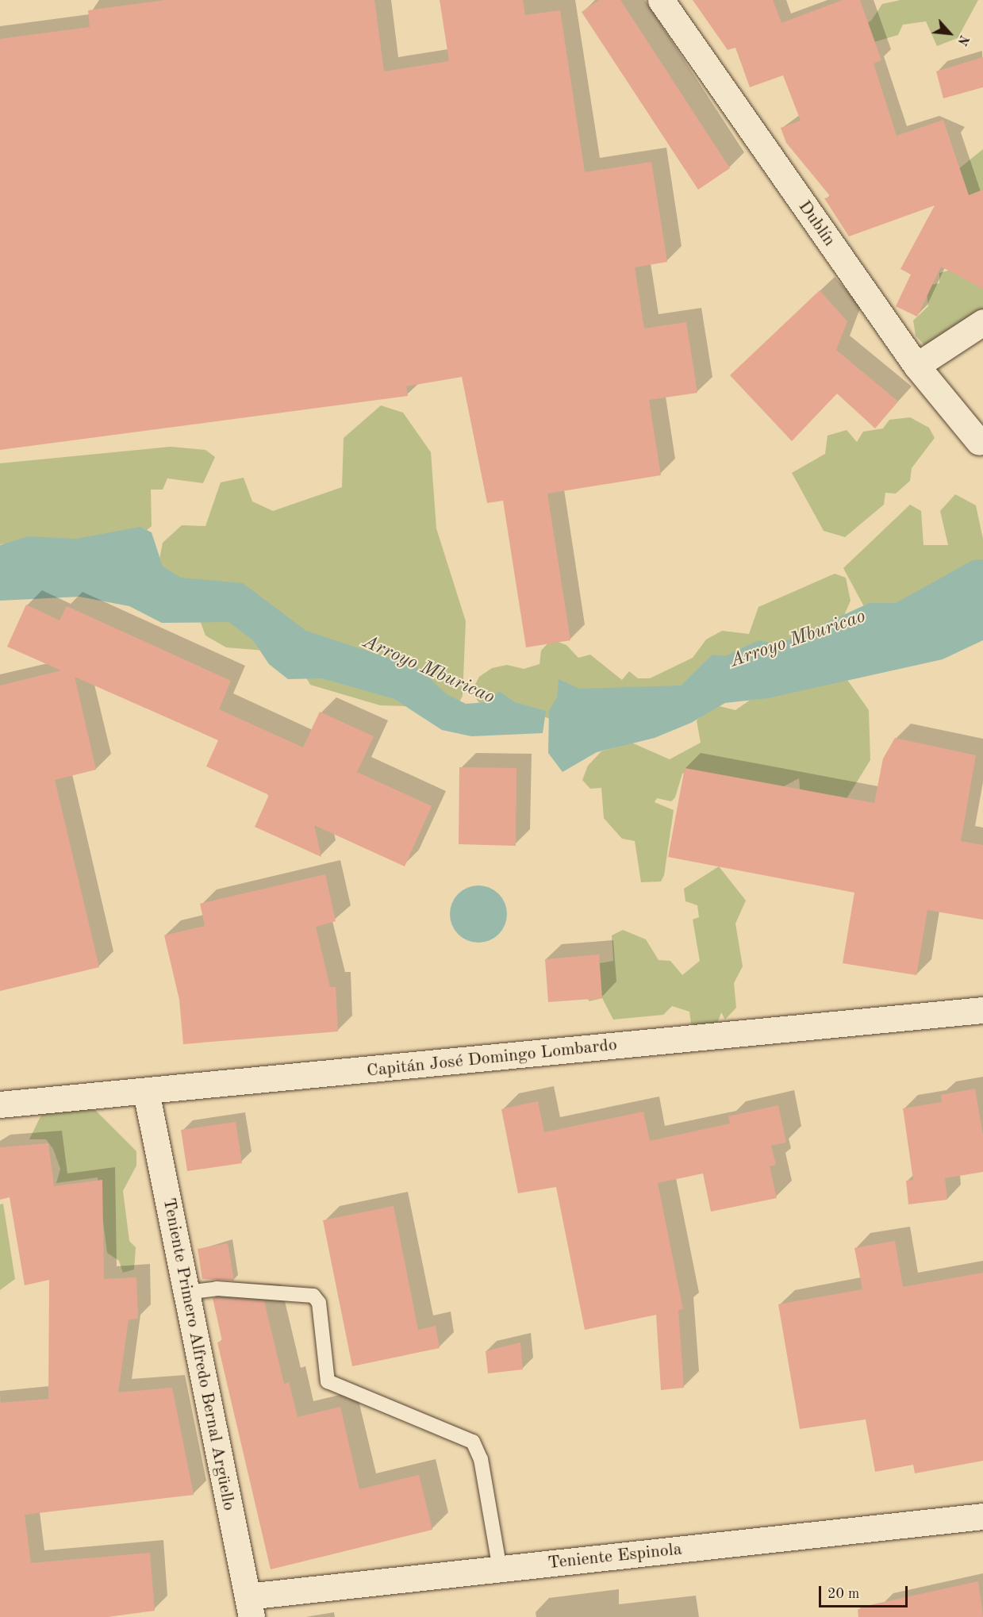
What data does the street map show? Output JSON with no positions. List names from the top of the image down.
{
  "streets": {
    "street": [
      "Dublín",
      "Capitán José Domingo Lombardo",
      "Teniente Primero Alfredo Bernal Argüello",
      "Teniente Espinola"
    ]
  },
  "crossings": [
    ["Capitán José Domingo Lombardo", "Teniente Primero Alfredo Bernal Argüello"],
    ["Teniente Primero Alfredo Bernal Argüello", "Teniente Espinola"]
  ],
  "water": ["Arroyo Mburicao"],
  "scale_bar": "20 m",
  "north": "bottom right"
}
